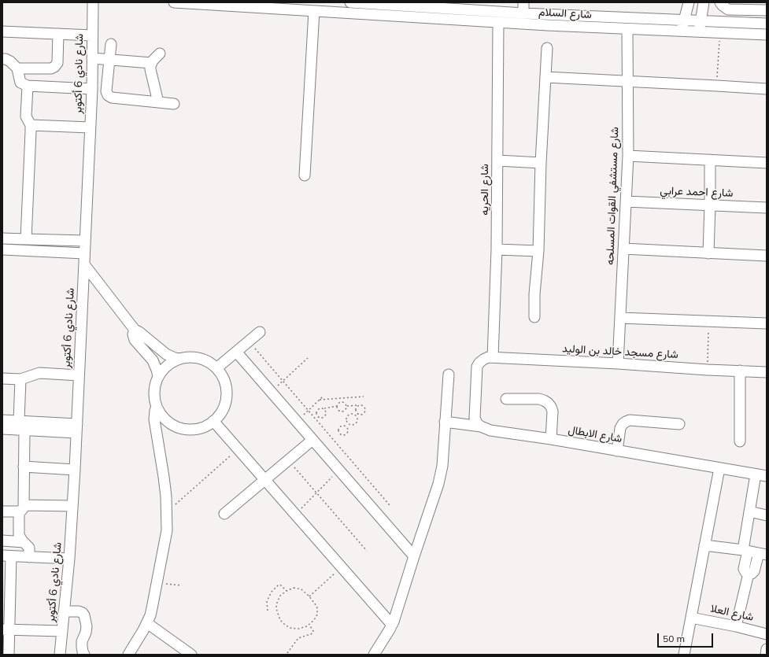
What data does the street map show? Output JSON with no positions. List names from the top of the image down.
{
  "streets": {
    "street": [
      "شارع السلام",
      "شارع نادي 6 أكتوبر",
      "شارع الحريه",
      "شارع احمد عرابي",
      "شارع مستشفي القوات المسلحه",
      "شارع مسجد خالد بن الوليد",
      "شارع الابطال",
      "شارع العلا"
    ]
  },
  "crossings": [
    ["شارع السلام", "شارع الحريه"],
    ["شارع السلام", "شارع مستشفي القوات المسلحه"],
    ["شارع الحريه", "شارع مسجد خالد بن الوليد"],
    ["شارع احمد عرابي", "شارع مستشفي القوات المسلحه"],
    ["شارع مستشفي القوات المسلحه", "شارع مسجد خالد بن الوليد"],
    ["شارع مسجد خالد بن الوليد", "شارع الابطال"]
  ],
  "scale_bar": "50 m"
}
